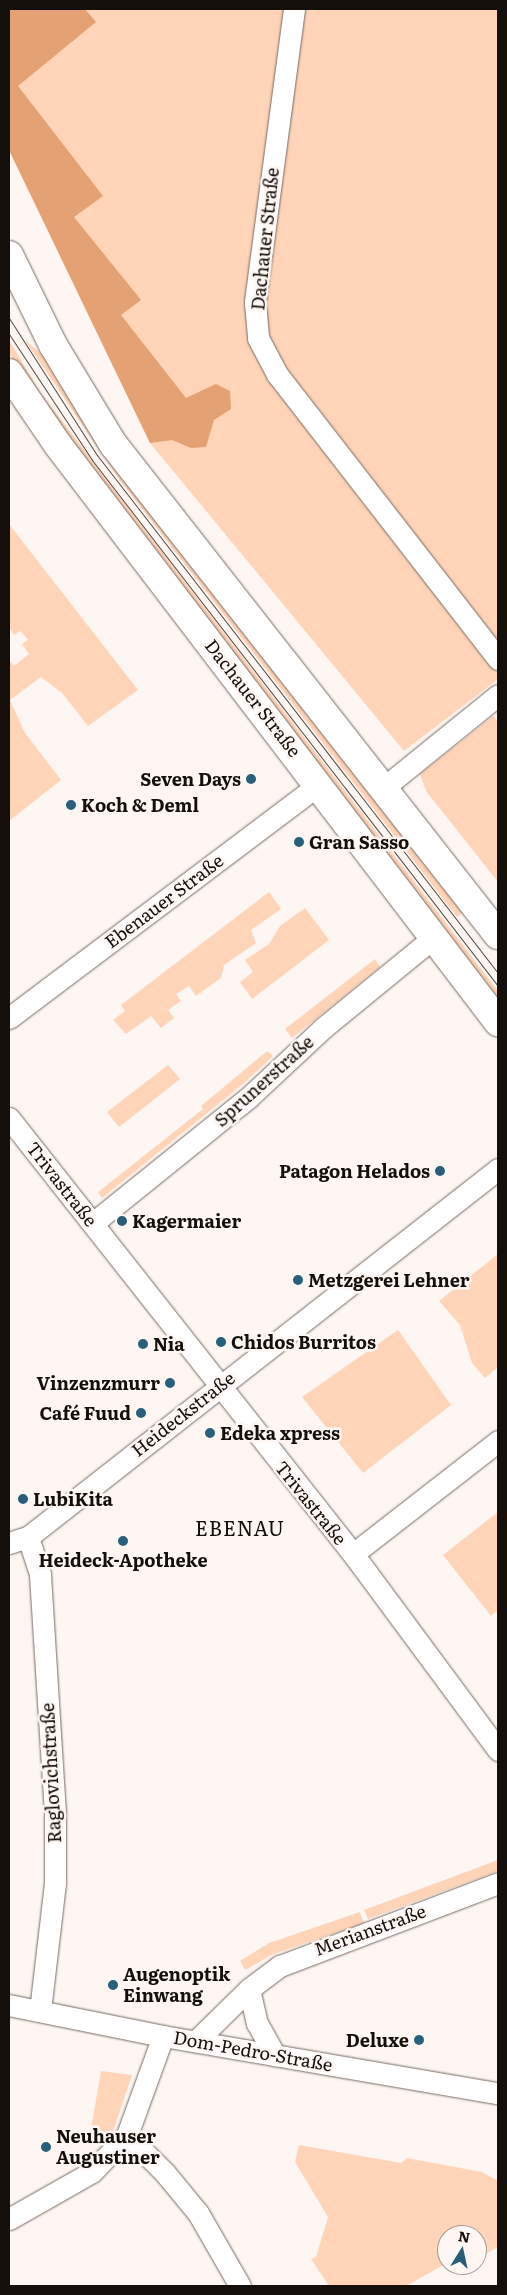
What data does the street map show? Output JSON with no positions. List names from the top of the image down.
{
  "streets": {
    "main road": ["Dachauer Straße"],
    "street": [
      "Ebenauer Straße",
      "Sprunerstraße",
      "Trivastraße",
      "Heideckstraße",
      "Raglovichstraße",
      "Merianstraße",
      "Dom-Pedro-Straße"
    ]
  },
  "crossings": [
    ["Dachauer Straße", "Ebenauer Straße"],
    ["Dachauer Straße", "Sprunerstraße"],
    ["Sprunerstraße", "Trivastraße"],
    ["Trivastraße", "Heideckstraße"],
    ["Heideckstraße", "Raglovichstraße"],
    ["Raglovichstraße", "Dom-Pedro-Straße"],
    ["Merianstraße", "Dom-Pedro-Straße"]
  ],
  "districts": ["EBENAU"],
  "places": [
    "Seven Days",
    "Koch & Deml",
    "Gran Sasso",
    "Patagon Helados",
    "Kagermaier",
    "Metzgerei Lehner",
    "Chidos Burritos",
    "Nia",
    "Vinzenzmurr",
    "Café Fuud",
    "Edeka xpress",
    "LubiKita",
    "Heideck-Apotheke",
    "Augenoptik Einwang",
    "Deluxe",
    "Neuhauser Augustiner"
  ],
  "north": "top"
}
